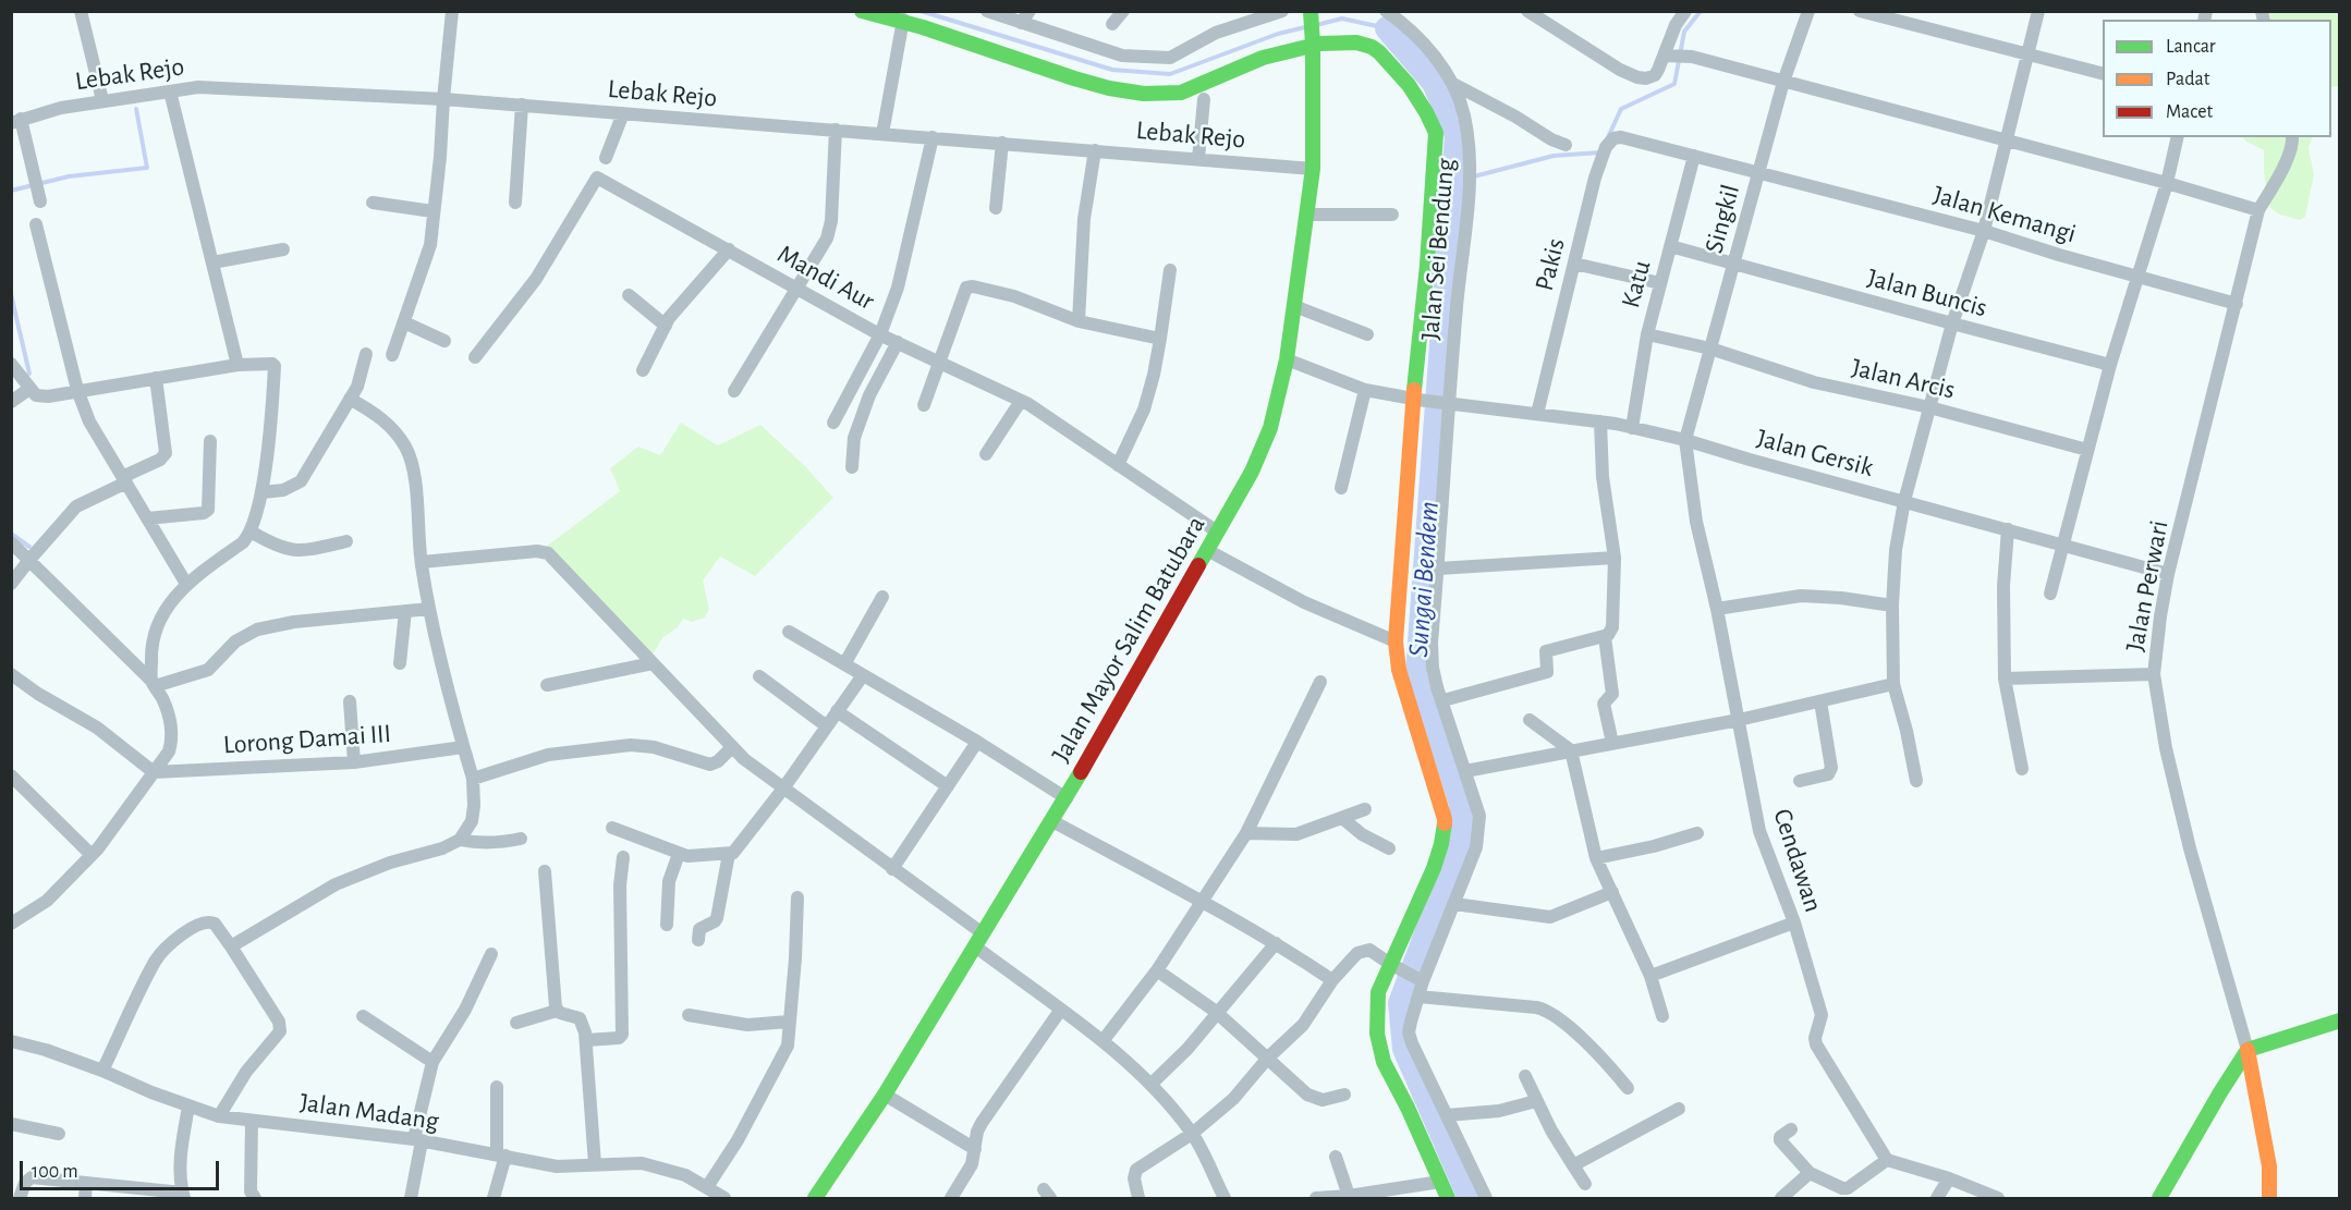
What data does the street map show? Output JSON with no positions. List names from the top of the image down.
{
  "streets": {
    "street": [
      "Lebak Rejo",
      "Jalan Kemangi",
      "Singkil",
      "Jalan Sei Bendung",
      "Pakis",
      "Mandi Aur",
      "Katu",
      "Jalan Buncis",
      "Jalan Arcis",
      "Jalan Gersik",
      "Jalan Perwari",
      "Jalan Mayor Salim Batubara",
      "Lorong Damai III",
      "Cendawan",
      "Jalan Madang"
    ]
  },
  "crossings": [
    ["Lebak Rejo", "Jalan Mayor Salim Batubara"],
    ["Jalan Kemangi", "Singkil"],
    ["Jalan Kemangi", "Pakis"],
    ["Jalan Kemangi", "Katu"],
    ["Jalan Kemangi", "Jalan Perwari"],
    ["Singkil", "Jalan Buncis"],
    ["Singkil", "Jalan Arcis"],
    ["Singkil", "Jalan Gersik"],
    ["Singkil", "Cendawan"],
    ["Jalan Sei Bendung", "Jalan Gersik"],
    ["Pakis", "Jalan Gersik"],
    ["Mandi Aur", "Jalan Mayor Salim Batubara"],
    ["Katu", "Jalan Buncis"],
    ["Katu", "Jalan Arcis"],
    ["Katu", "Jalan Gersik"],
    ["Jalan Gersik", "Jalan Perwari"],
    ["Jalan Gersik", "Cendawan"]
  ],
  "water": ["Sungai Bendem"],
  "legend": ["Lancar", "Padat", "Macet"],
  "scale_bar": "100 m"
}
